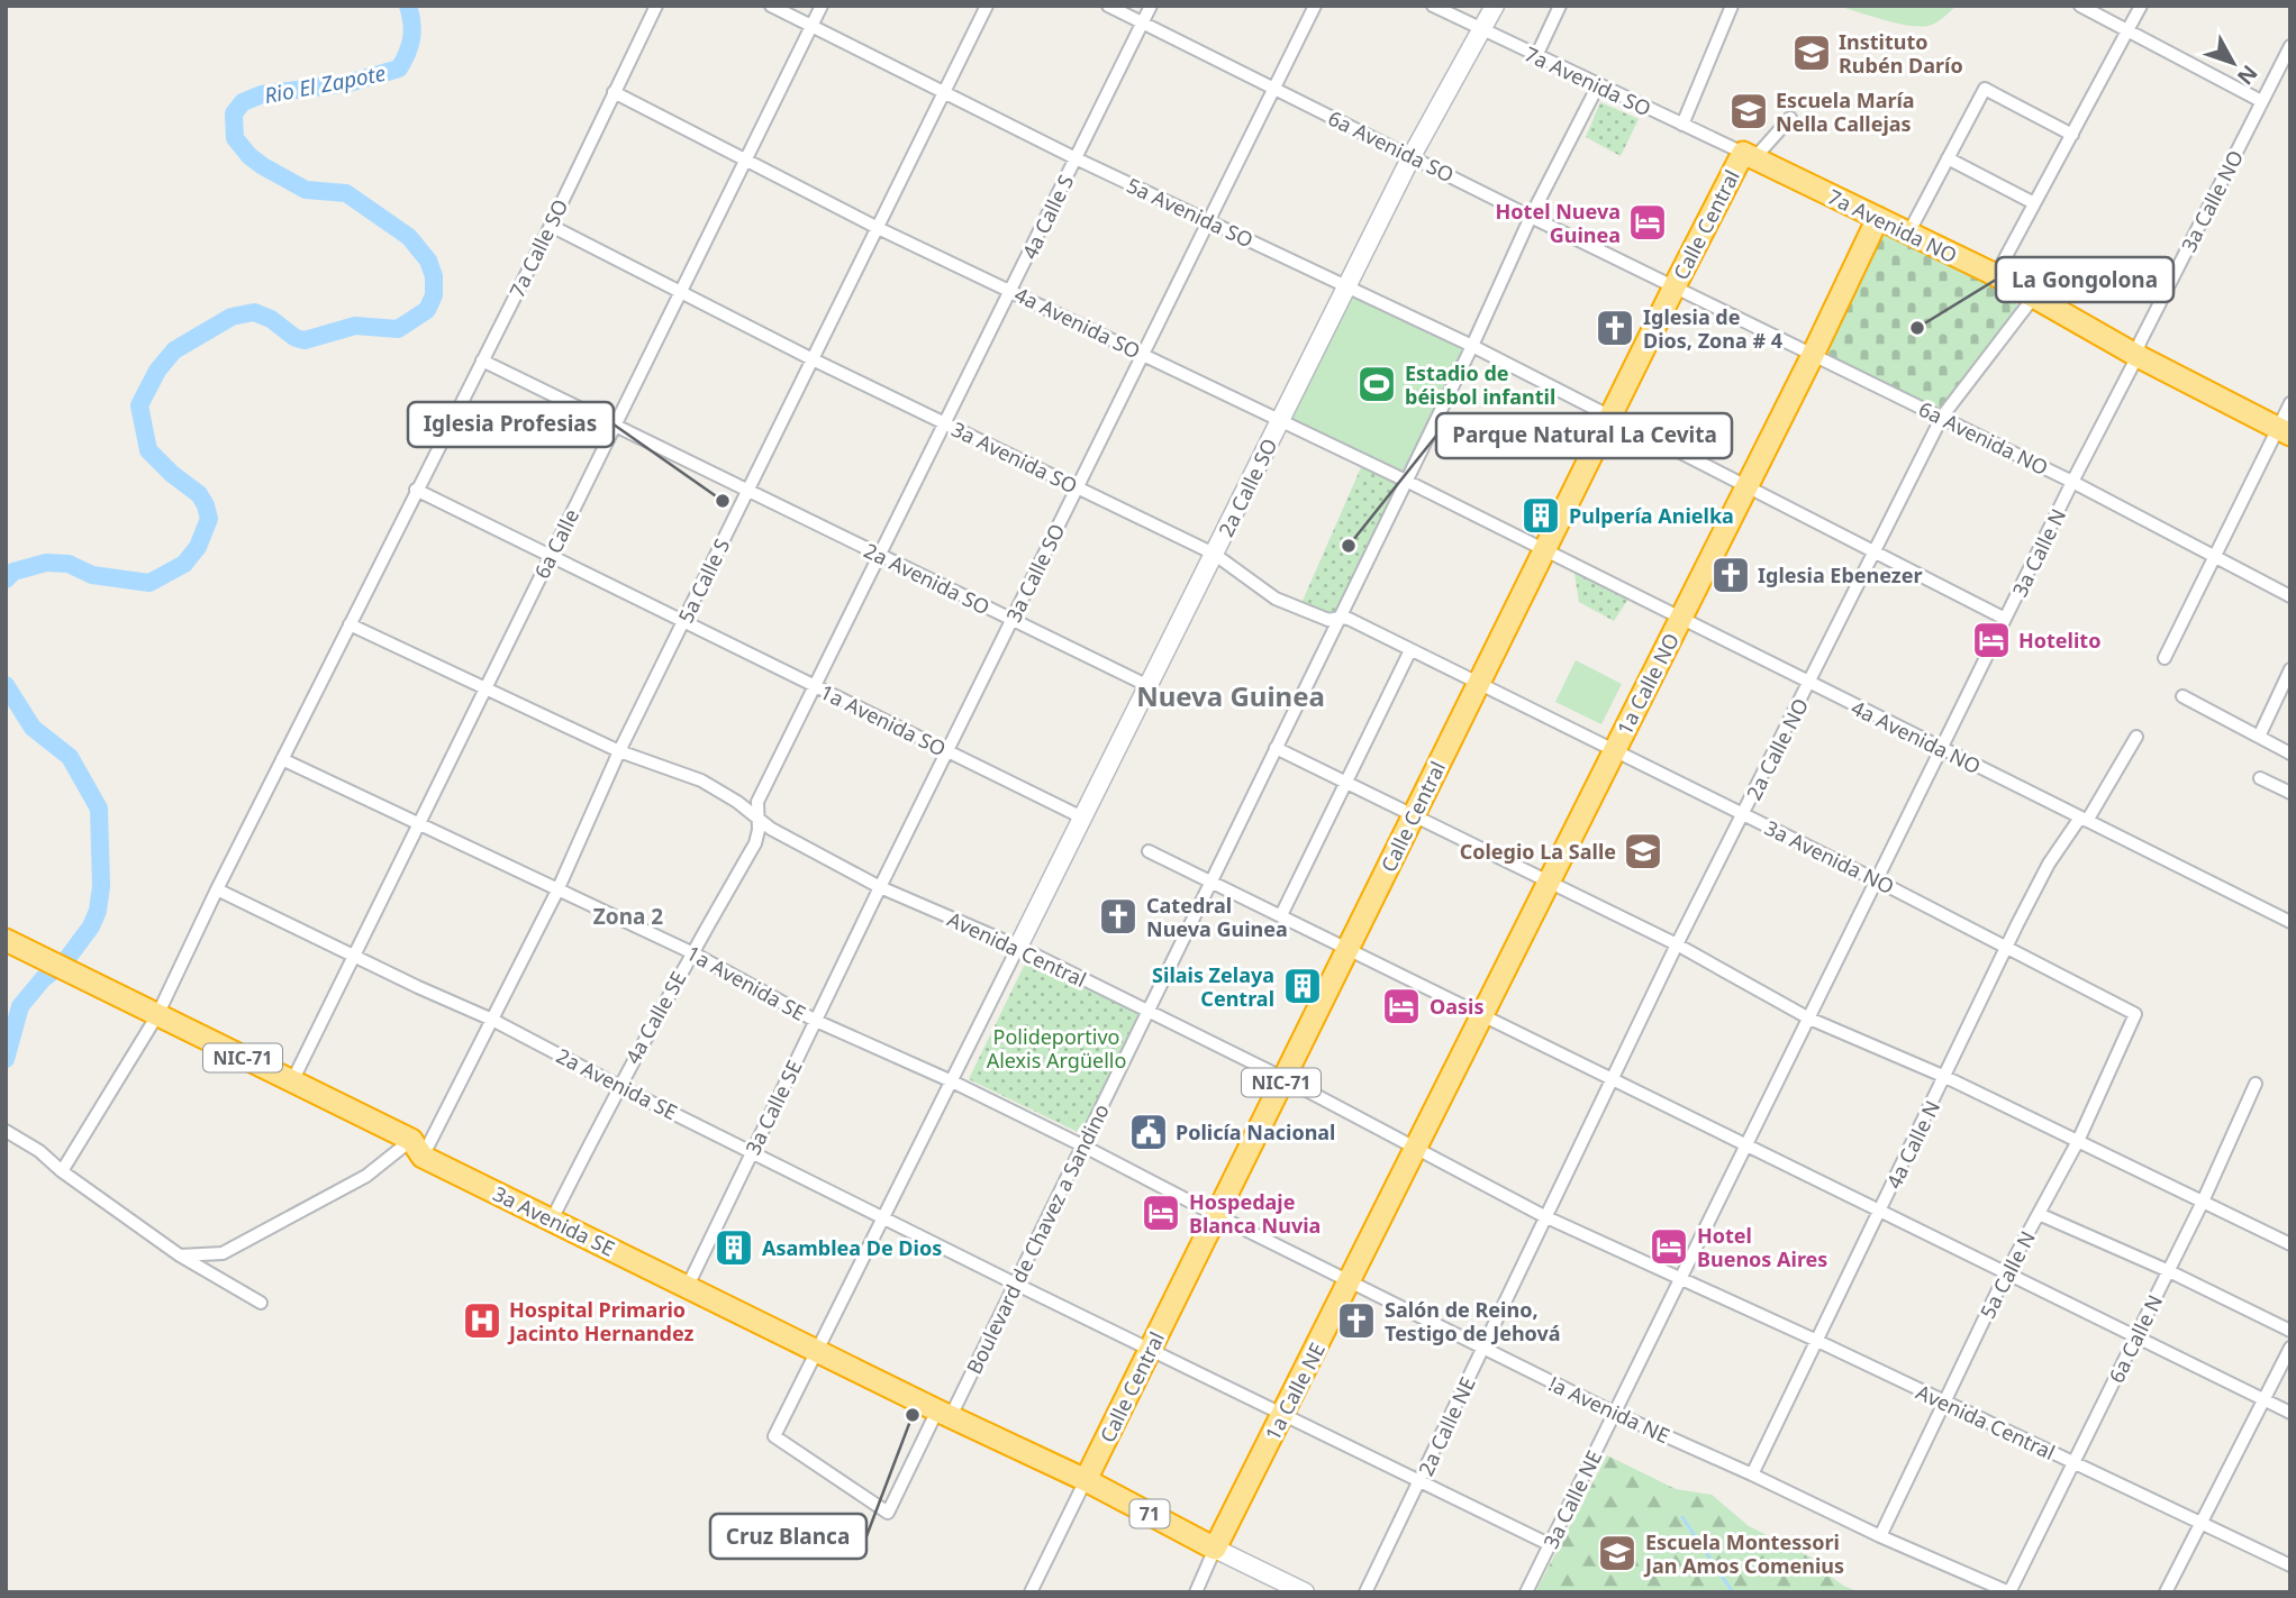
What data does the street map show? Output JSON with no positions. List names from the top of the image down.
{
  "streets": {
    "highway": [
      "Calle Central",
      "7a Avenida NO",
      "1a Calle NO",
      "NIC-71",
      "3a Avenida SE",
      "1a Calle NE",
      "71"
    ],
    "street": [
      "7a Avenida SO",
      "6a Avenida SO",
      "3a Calle NO",
      "5a Avenida SO",
      "4a Calle S",
      "7a Calle SO",
      "4a Avenida SO",
      "6a Avenida NO",
      "3a Avenida SO",
      "2a Calle SO",
      "6a Calle",
      "3a Calle N",
      "3a Calle SO",
      "2a Avenida SO",
      "5a Calle S",
      "1a Avenida SO",
      "4a Avenida NO",
      "2a Calle NO",
      "3a Avenida NO",
      "Avenida Central",
      "1a Avenida SE",
      "4a Calle SE",
      "2a Avenida SE",
      "3a Calle SE",
      "4a Calle N",
      "Boulevard de Chavez a Sandino",
      "5a Calle N",
      "6a Calle N",
      "!a Avenida NE",
      "2a Calle NE",
      "3a Calle NE"
    ]
  },
  "crossings": [
    ["7a Avenida SO", "Calle Central"],
    ["7a Avenida SO", "7a Avenida NO"],
    ["7a Avenida SO", "2a Calle SO"],
    ["7a Avenida SO", "Boulevard de Chavez a Sandino"],
    ["6a Avenida SO", "4a Calle S"],
    ["6a Avenida SO", "Calle Central"],
    ["6a Avenida SO", "6a Avenida NO"],
    ["6a Avenida SO", "2a Calle SO"],
    ["6a Avenida SO", "3a Calle SO"],
    ["6a Avenida SO", "Boulevard de Chavez a Sandino"],
    ["3a Calle NO", "7a Avenida NO"],
    ["3a Calle NO", "3a Calle N"],
    ["5a Avenida SO", "4a Calle S"],
    ["5a Avenida SO", "Calle Central"],
    ["5a Avenida SO", "2a Calle SO"],
    ["5a Avenida SO", "6a Calle"],
    ["5a Avenida SO", "3a Calle N"],
    ["5a Avenida SO", "3a Calle SO"],
    ["5a Avenida SO", "5a Calle S"],
    ["5a Avenida SO", "1a Calle NO"],
    ["5a Avenida SO", "2a Calle NO"],
    ["5a Avenida SO", "Boulevard de Chavez a Sandino"],
    ["4a Calle S", "4a Avenida SO"],
    ["4a Calle S", "3a Avenida SO"],
    ["4a Calle S", "2a Avenida SO"],
    ["4a Calle S", "1a Avenida SO"],
    ["4a Calle S", "4a Calle SE"],
    ["Calle Central", "7a Avenida NO"],
    ["Calle Central", "4a Avenida SO"],
    ["Calle Central", "6a Avenida NO"],
    ["Calle Central", "3a Avenida SO"],
    ["Calle Central", "4a Avenida NO"],
    ["Calle Central", "3a Avenida NO"],
    ["Calle Central", "Avenida Central"],
    ["Calle Central", "1a Avenida SE"],
    ["Calle Central", "2a Avenida SE"],
    ["Calle Central", "3a Avenida SE"],
    ["Calle Central", "!a Avenida NE"],
    ["Calle Central", "71"],
    ["7a Avenida NO", "3a Calle N"],
    ["7a Avenida NO", "1a Calle NO"],
    ["7a Avenida NO", "2a Calle NO"],
    ["7a Calle SO", "4a Avenida SO"],
    ["7a Calle SO", "3a Avenida SO"],
    ["7a Calle SO", "2a Avenida SO"],
    ["7a Calle SO", "1a Avenida SO"],
    ["7a Calle SO", "Avenida Central"],
    ["7a Calle SO", "1a Avenida SE"],
    ["7a Calle SO", "2a Avenida SE"],
    ["7a Calle SO", "3a Avenida SE"],
    ["4a Avenida SO", "2a Calle SO"],
    ["4a Avenida SO", "6a Calle"],
    ["4a Avenida SO", "3a Calle SO"],
    ["4a Avenida SO", "5a Calle S"],
    ["4a Avenida SO", "4a Avenida NO"],
    ["4a Avenida SO", "Boulevard de Chavez a Sandino"],
    ["6a Avenida NO", "3a Calle N"],
    ["6a Avenida NO", "1a Calle NO"],
    ["6a Avenida NO", "2a Calle NO"],
    ["3a Avenida SO", "2a Calle SO"],
    ["3a Avenida SO", "6a Calle"],
    ["3a Avenida SO", "3a Calle SO"],
    ["3a Avenida SO", "5a Calle S"],
    ["3a Avenida SO", "3a Avenida NO"],
    ["3a Avenida SO", "Boulevard de Chavez a Sandino"],
    ["2a Calle SO", "2a Avenida SO"],
    ["2a Calle SO", "1a Avenida SO"],
    ["2a Calle SO", "Avenida Central"],
    ["6a Calle", "2a Avenida SO"],
    ["6a Calle", "1a Avenida SO"],
    ["6a Calle", "Avenida Central"],
    ["6a Calle", "1a Avenida SE"],
    ["6a Calle", "2a Avenida SE"],
    ["6a Calle", "3a Avenida SE"],
    ["3a Calle N", "4a Avenida NO"],
    ["3a Calle N", "3a Avenida NO"],
    ["3a Calle N", "3a Calle NE"],
    ["3a Calle SO", "2a Avenida SO"],
    ["3a Calle SO", "1a Avenida SO"],
    ["3a Calle SO", "Avenida Central"],
    ["3a Calle SO", "3a Calle SE"],
    ["2a Avenida SO", "5a Calle S"],
    ["5a Calle S", "1a Avenida SO"],
    ["5a Calle S", "Avenida Central"],
    ["5a Calle S", "1a Avenida SE"],
    ["5a Calle S", "2a Avenida SE"],
    ["5a Calle S", "3a Avenida SE"],
    ["1a Calle NO", "4a Avenida NO"],
    ["1a Calle NO", "3a Avenida NO"],
    ["1a Calle NO", "Avenida Central"],
    ["1a Calle NO", "1a Calle NE"],
    ["1a Avenida SO", "4a Calle SE"],
    ["4a Avenida NO", "2a Calle NO"],
    ["4a Avenida NO", "4a Calle N"],
    ["2a Calle NO", "3a Avenida NO"],
    ["2a Calle NO", "Avenida Central"],
    ["2a Calle NO", "2a Calle NE"],
    ["3a Avenida NO", "4a Calle N"],
    ["3a Avenida NO", "5a Calle N"],
    ["Avenida Central", "4a Calle SE"],
    ["Avenida Central", "3a Calle SE"],
    ["Avenida Central", "4a Calle N"],
    ["Avenida Central", "Boulevard de Chavez a Sandino"],
    ["Avenida Central", "5a Calle N"],
    ["Avenida Central", "6a Calle N"],
    ["Avenida Central", "1a Calle NE"],
    ["Avenida Central", "2a Calle NE"],
    ["Avenida Central", "3a Calle NE"],
    ["1a Avenida SE", "4a Calle SE"],
    ["1a Avenida SE", "3a Calle SE"],
    ["1a Avenida SE", "Boulevard de Chavez a Sandino"],
    ["1a Avenida SE", "!a Avenida NE"],
    ["4a Calle SE", "2a Avenida SE"],
    ["4a Calle SE", "3a Avenida SE"],
    ["2a Avenida SE", "3a Calle SE"],
    ["2a Avenida SE", "Boulevard de Chavez a Sandino"],
    ["2a Avenida SE", "1a Calle NE"],
    ["2a Avenida SE", "2a Calle NE"],
    ["2a Avenida SE", "3a Calle NE"],
    ["3a Calle SE", "3a Avenida SE"],
    ["4a Calle N", "!a Avenida NE"],
    ["3a Avenida SE", "Boulevard de Chavez a Sandino"],
    ["3a Avenida SE", "71"],
    ["5a Calle N", "!a Avenida NE"],
    ["6a Calle N", "!a Avenida NE"],
    ["1a Calle NE", "!a Avenida NE"],
    ["1a Calle NE", "71"],
    ["!a Avenida NE", "2a Calle NE"],
    ["!a Avenida NE", "3a Calle NE"]
  ],
  "districts": ["Nueva Guinea", "Zona 2"],
  "water": ["Rio El Zapote"],
  "parks": ["Polideportivo Alexis Argüello"],
  "places": {
    "school or university": [
      "Instituto Rubén Darío",
      "Escuela María Nella Callejas",
      "Colegio La Salle",
      "Escuela Montessori Jan Amos Comenius"
    ],
    "hotel": [
      "Hotel Nueva Guinea",
      "Hotelito",
      "Oasis",
      "Hospedaje Blanca Nuvia",
      "Hotel Buenos Aires"
    ],
    "church": [
      "Iglesia de Dios, Zona # 4",
      "Iglesia Ebenezer",
      "Catedral Nueva Guinea",
      "Salón de Reino, Testigo de Jehová"
    ],
    "other": [
      "La Gongolona",
      "Iglesia Profesias",
      "Parque Natural La Cevita",
      "Cruz Blanca"
    ],
    "sports": ["Estadio de béisbol infantil"],
    "building": ["Pulpería Anielka", "Silais Zelaya Central", "Asamblea De Dios"],
    "public building": ["Policía Nacional"],
    "hospital": ["Hospital Primario Jacinto Hernandez"]
  },
  "north": "bottom right"
}
